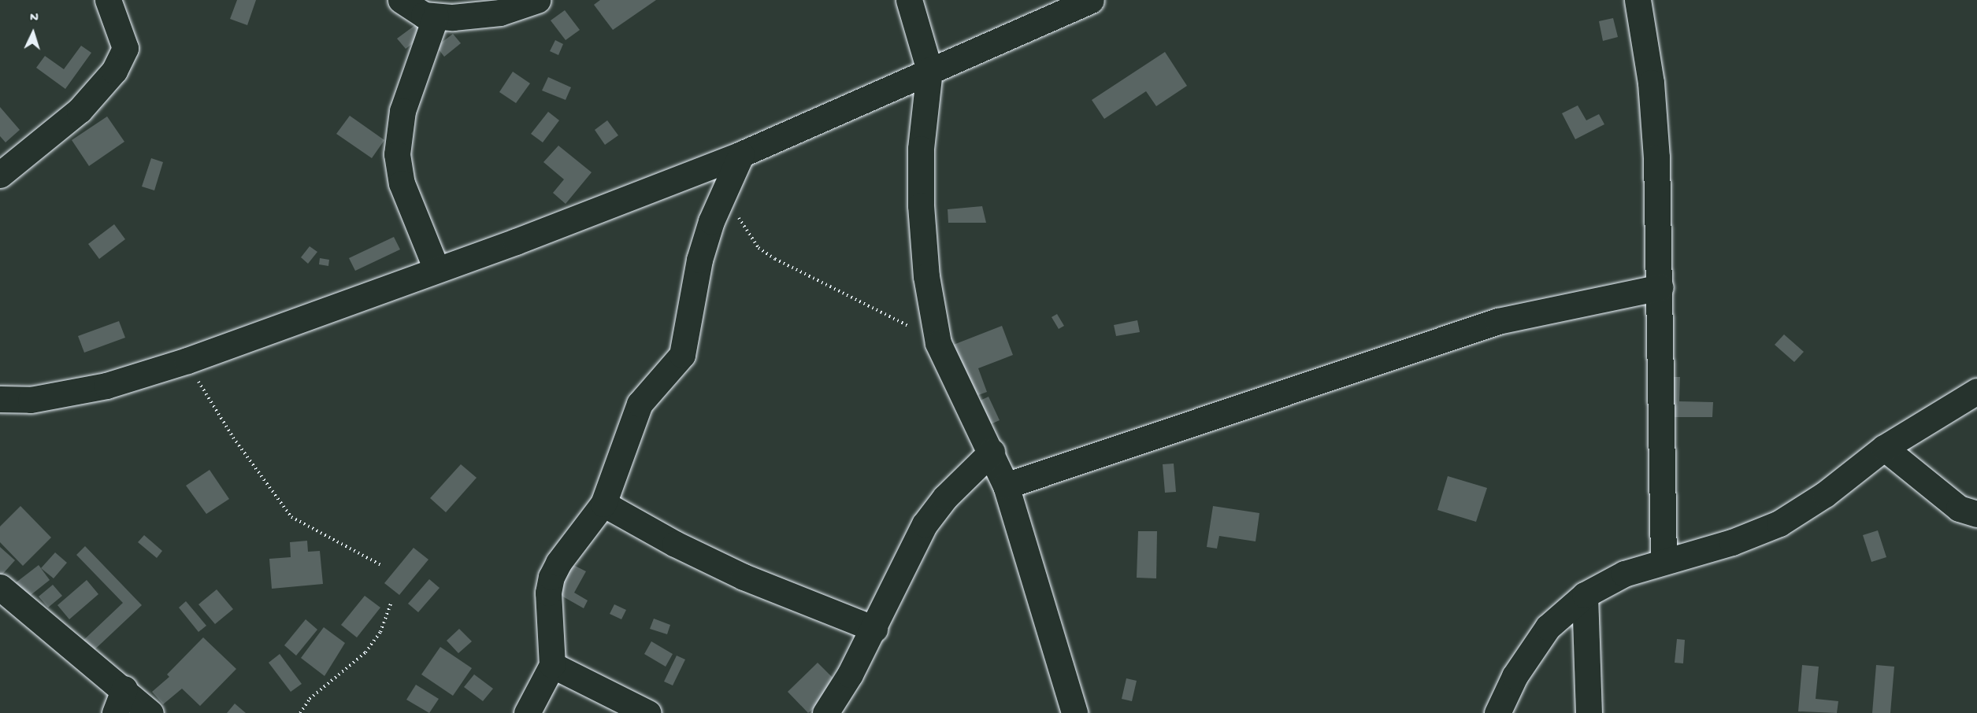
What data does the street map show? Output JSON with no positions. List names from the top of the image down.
{
  "north": "top"
}
